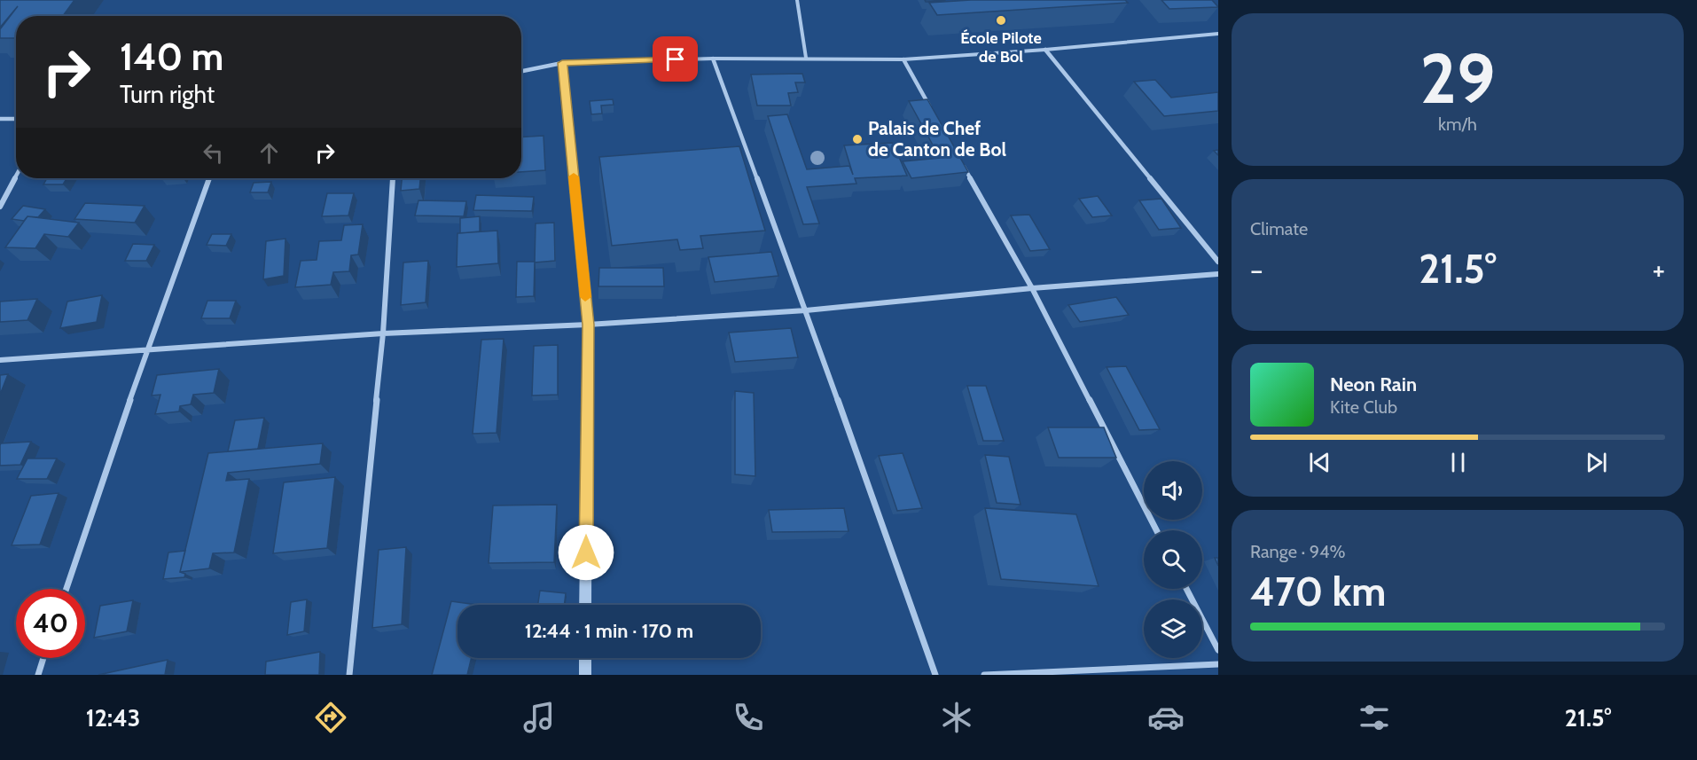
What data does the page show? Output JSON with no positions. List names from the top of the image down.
{
  "places": ["École Pilote de Bol", "Palais de Chef de Canton de Bol"],
  "page": {
    "tile": [
      ["29", "km/h"],
      "Climate",
      ["Range · 94%", "470 km"]
    ],
    "turn": ["140 m", "Turn right"],
    "heat": ["−", "21.5°", "+"],
    "song": ["Neon Rain", "Kite Club"],
    "limit": "40",
    "trip": "12:44 · 1 min · 170 m",
    "tabs": ["12:43", "21.5°"]
  }
}
